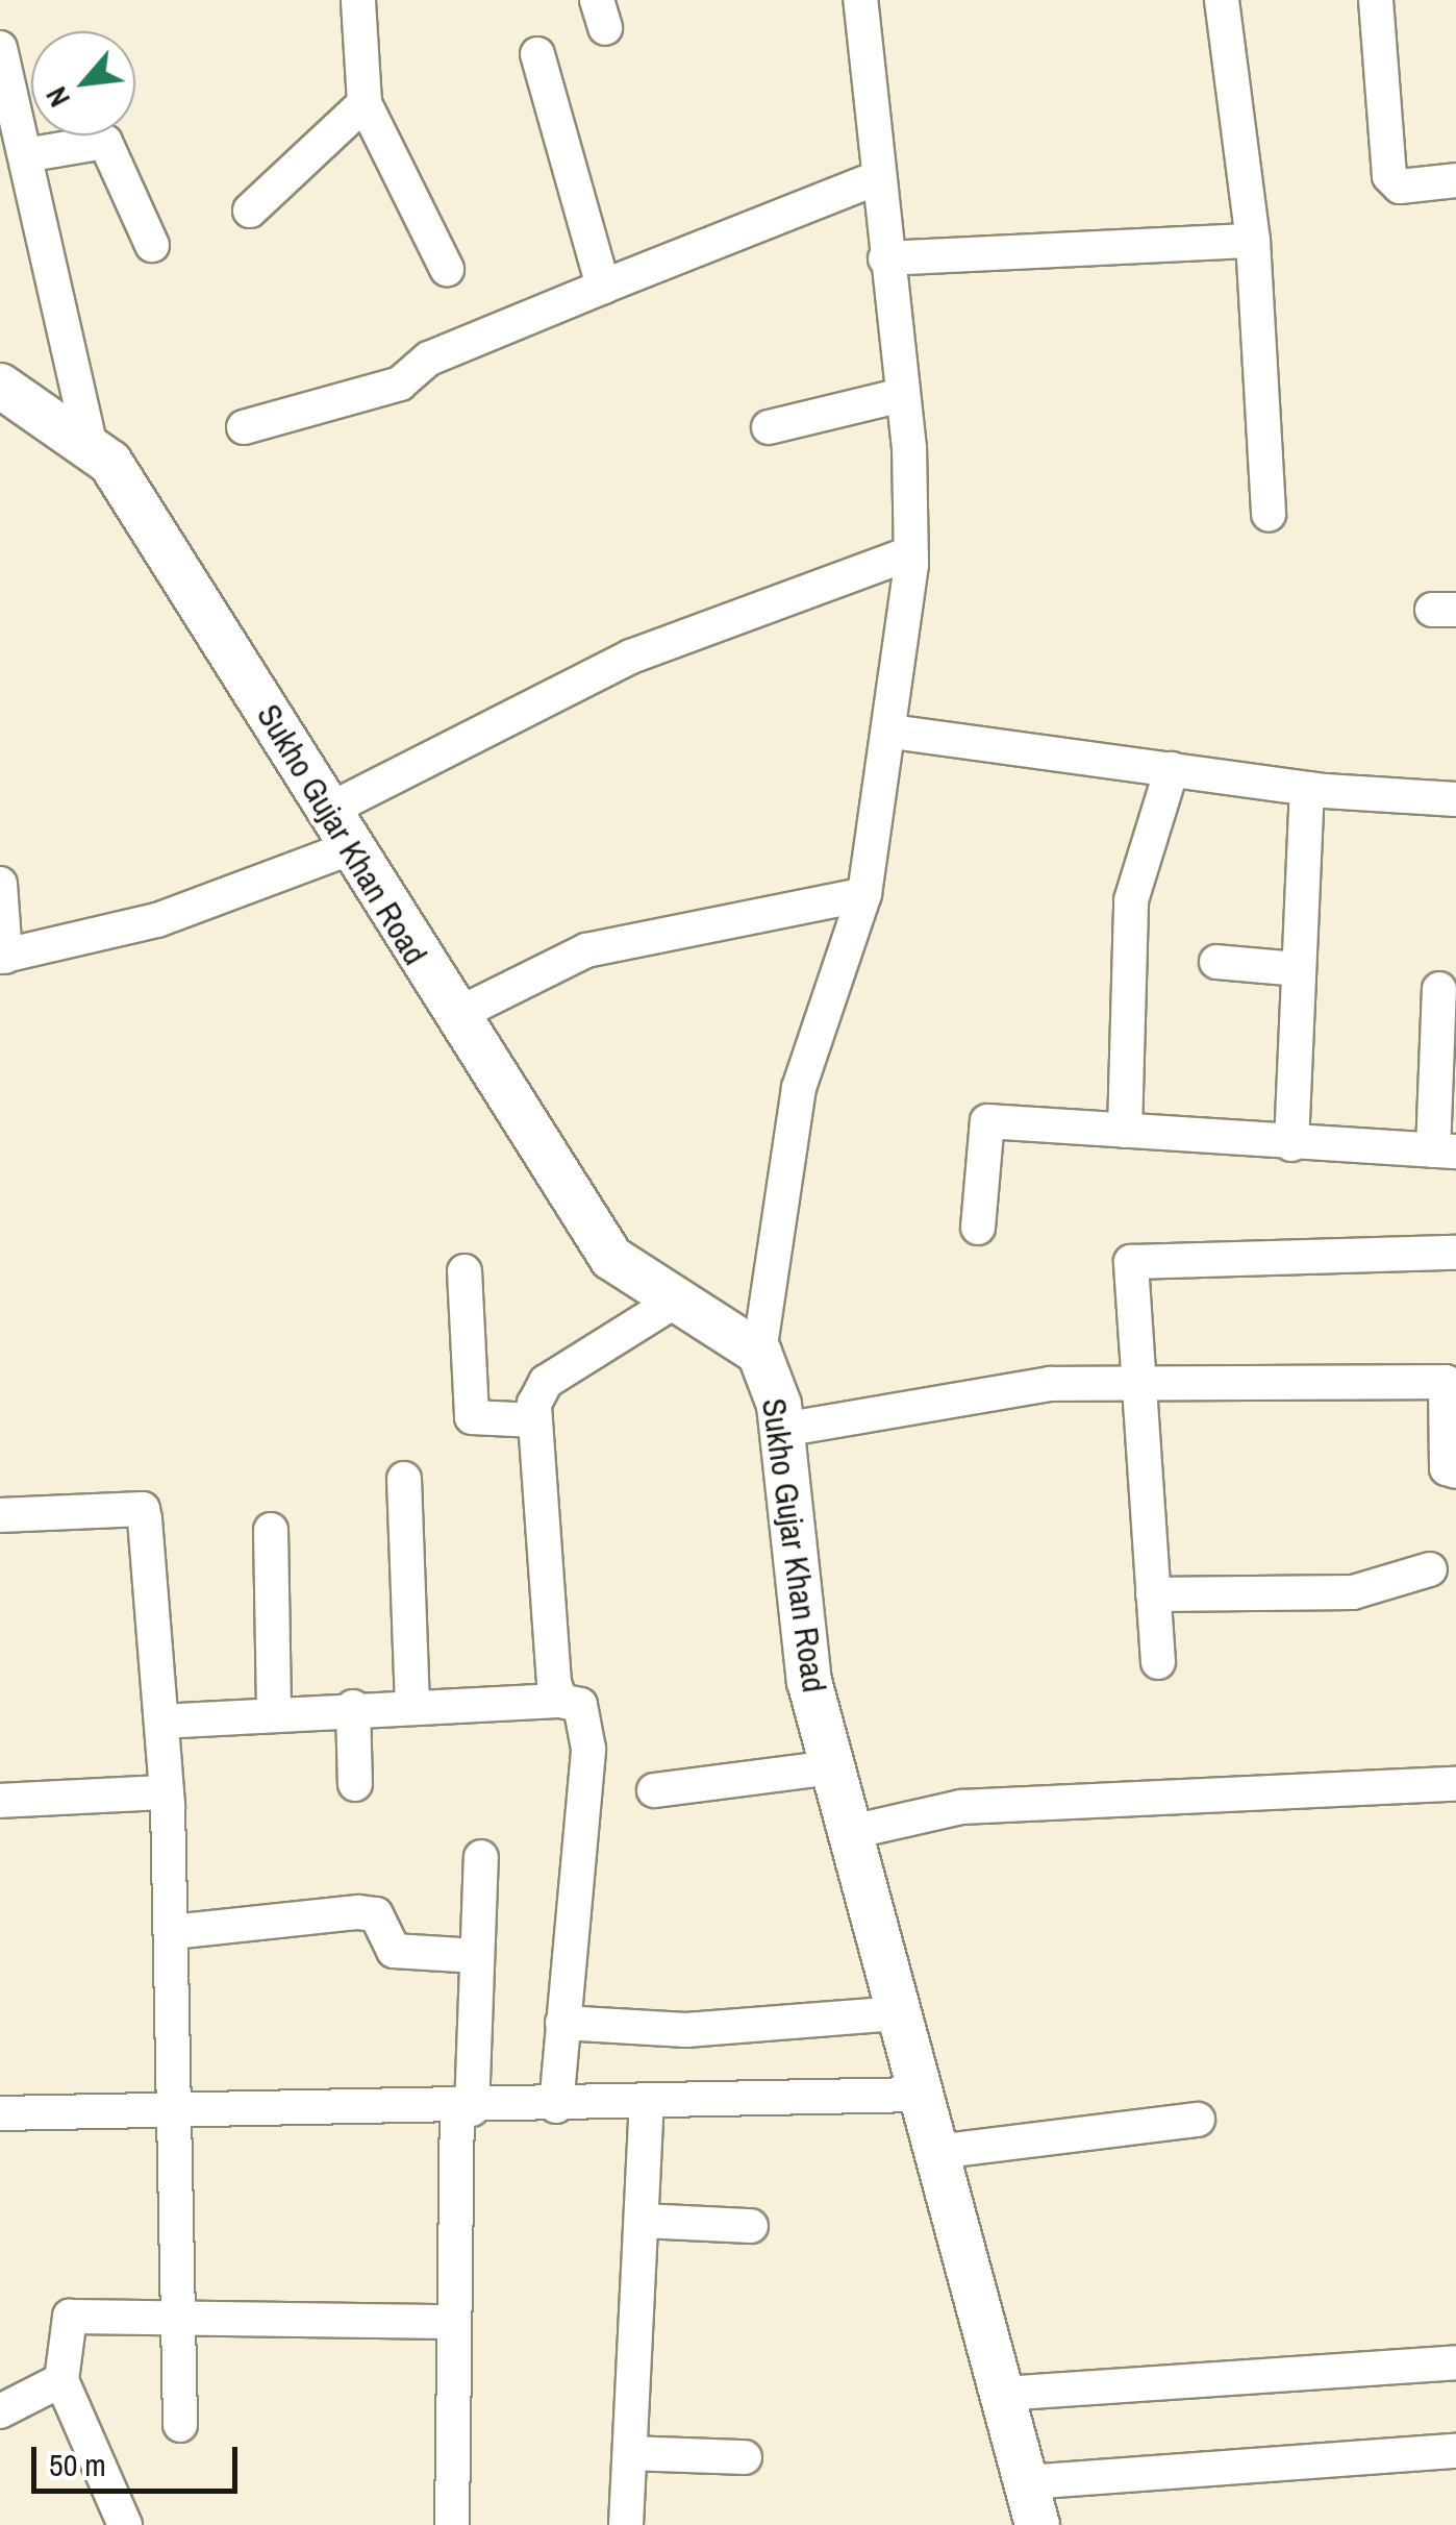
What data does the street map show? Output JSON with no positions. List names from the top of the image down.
{
  "streets": {
    "main road": ["Sukho Gujar Khan Road"]
  },
  "scale_bar": "50 m",
  "north": "bottom left"
}
